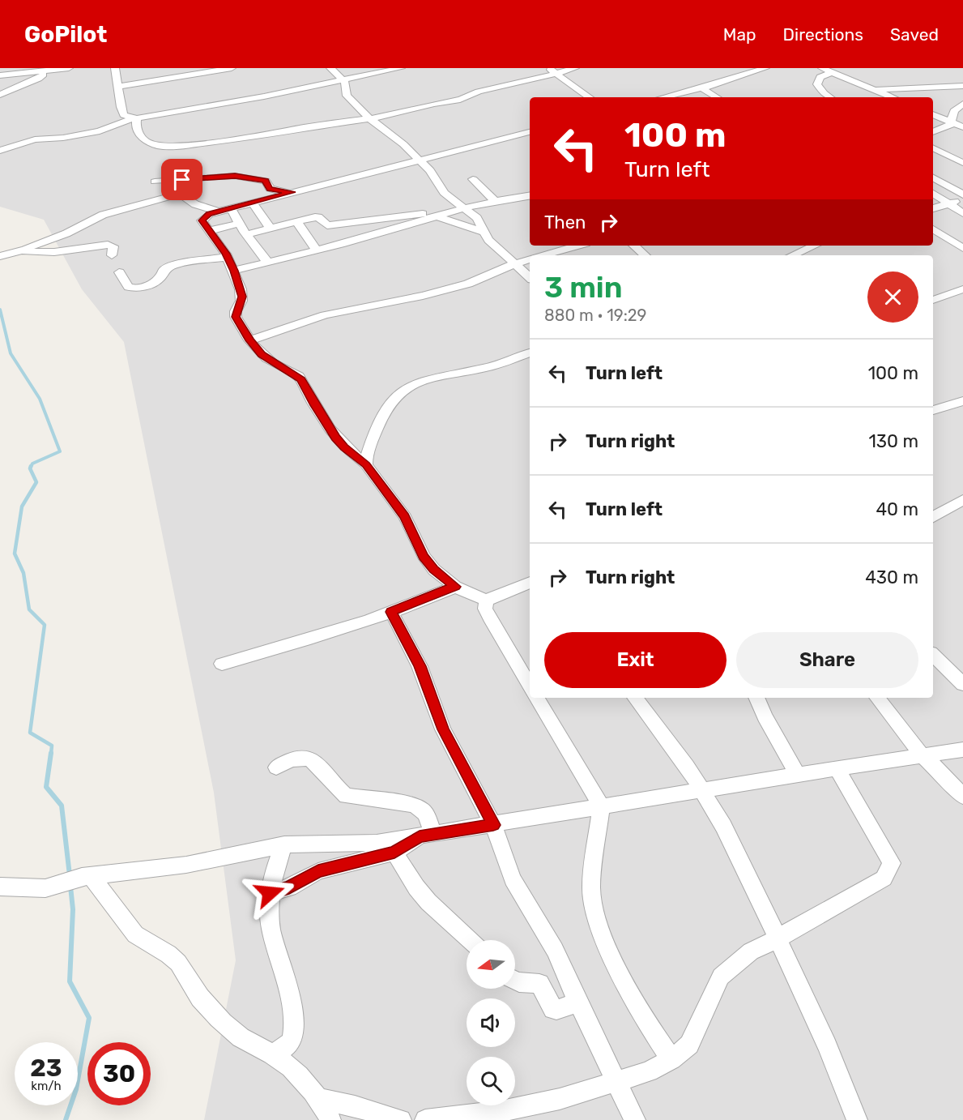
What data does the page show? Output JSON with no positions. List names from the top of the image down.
{
  "north": "left",
  "page": {
    "header": "GoPilot",
    "nav": ["Map", "Directions", "Saved"],
    "turn": ["100 m", "Turn left"],
    "then": "Then",
    "heading": ["3 min", "880 m · 19:29"],
    "list": [
      {
        "name": "Turn left",
        "value": "100 m"
      },
      {
        "name": "Turn right",
        "value": "130 m"
      },
      {
        "name": "Turn left",
        "value": "40 m"
      },
      {
        "name": "Turn right",
        "value": "430 m"
      }
    ],
    "buttons": ["Exit", "Share"],
    "speed": "23 km/h",
    "limit": "30"
  }
}
